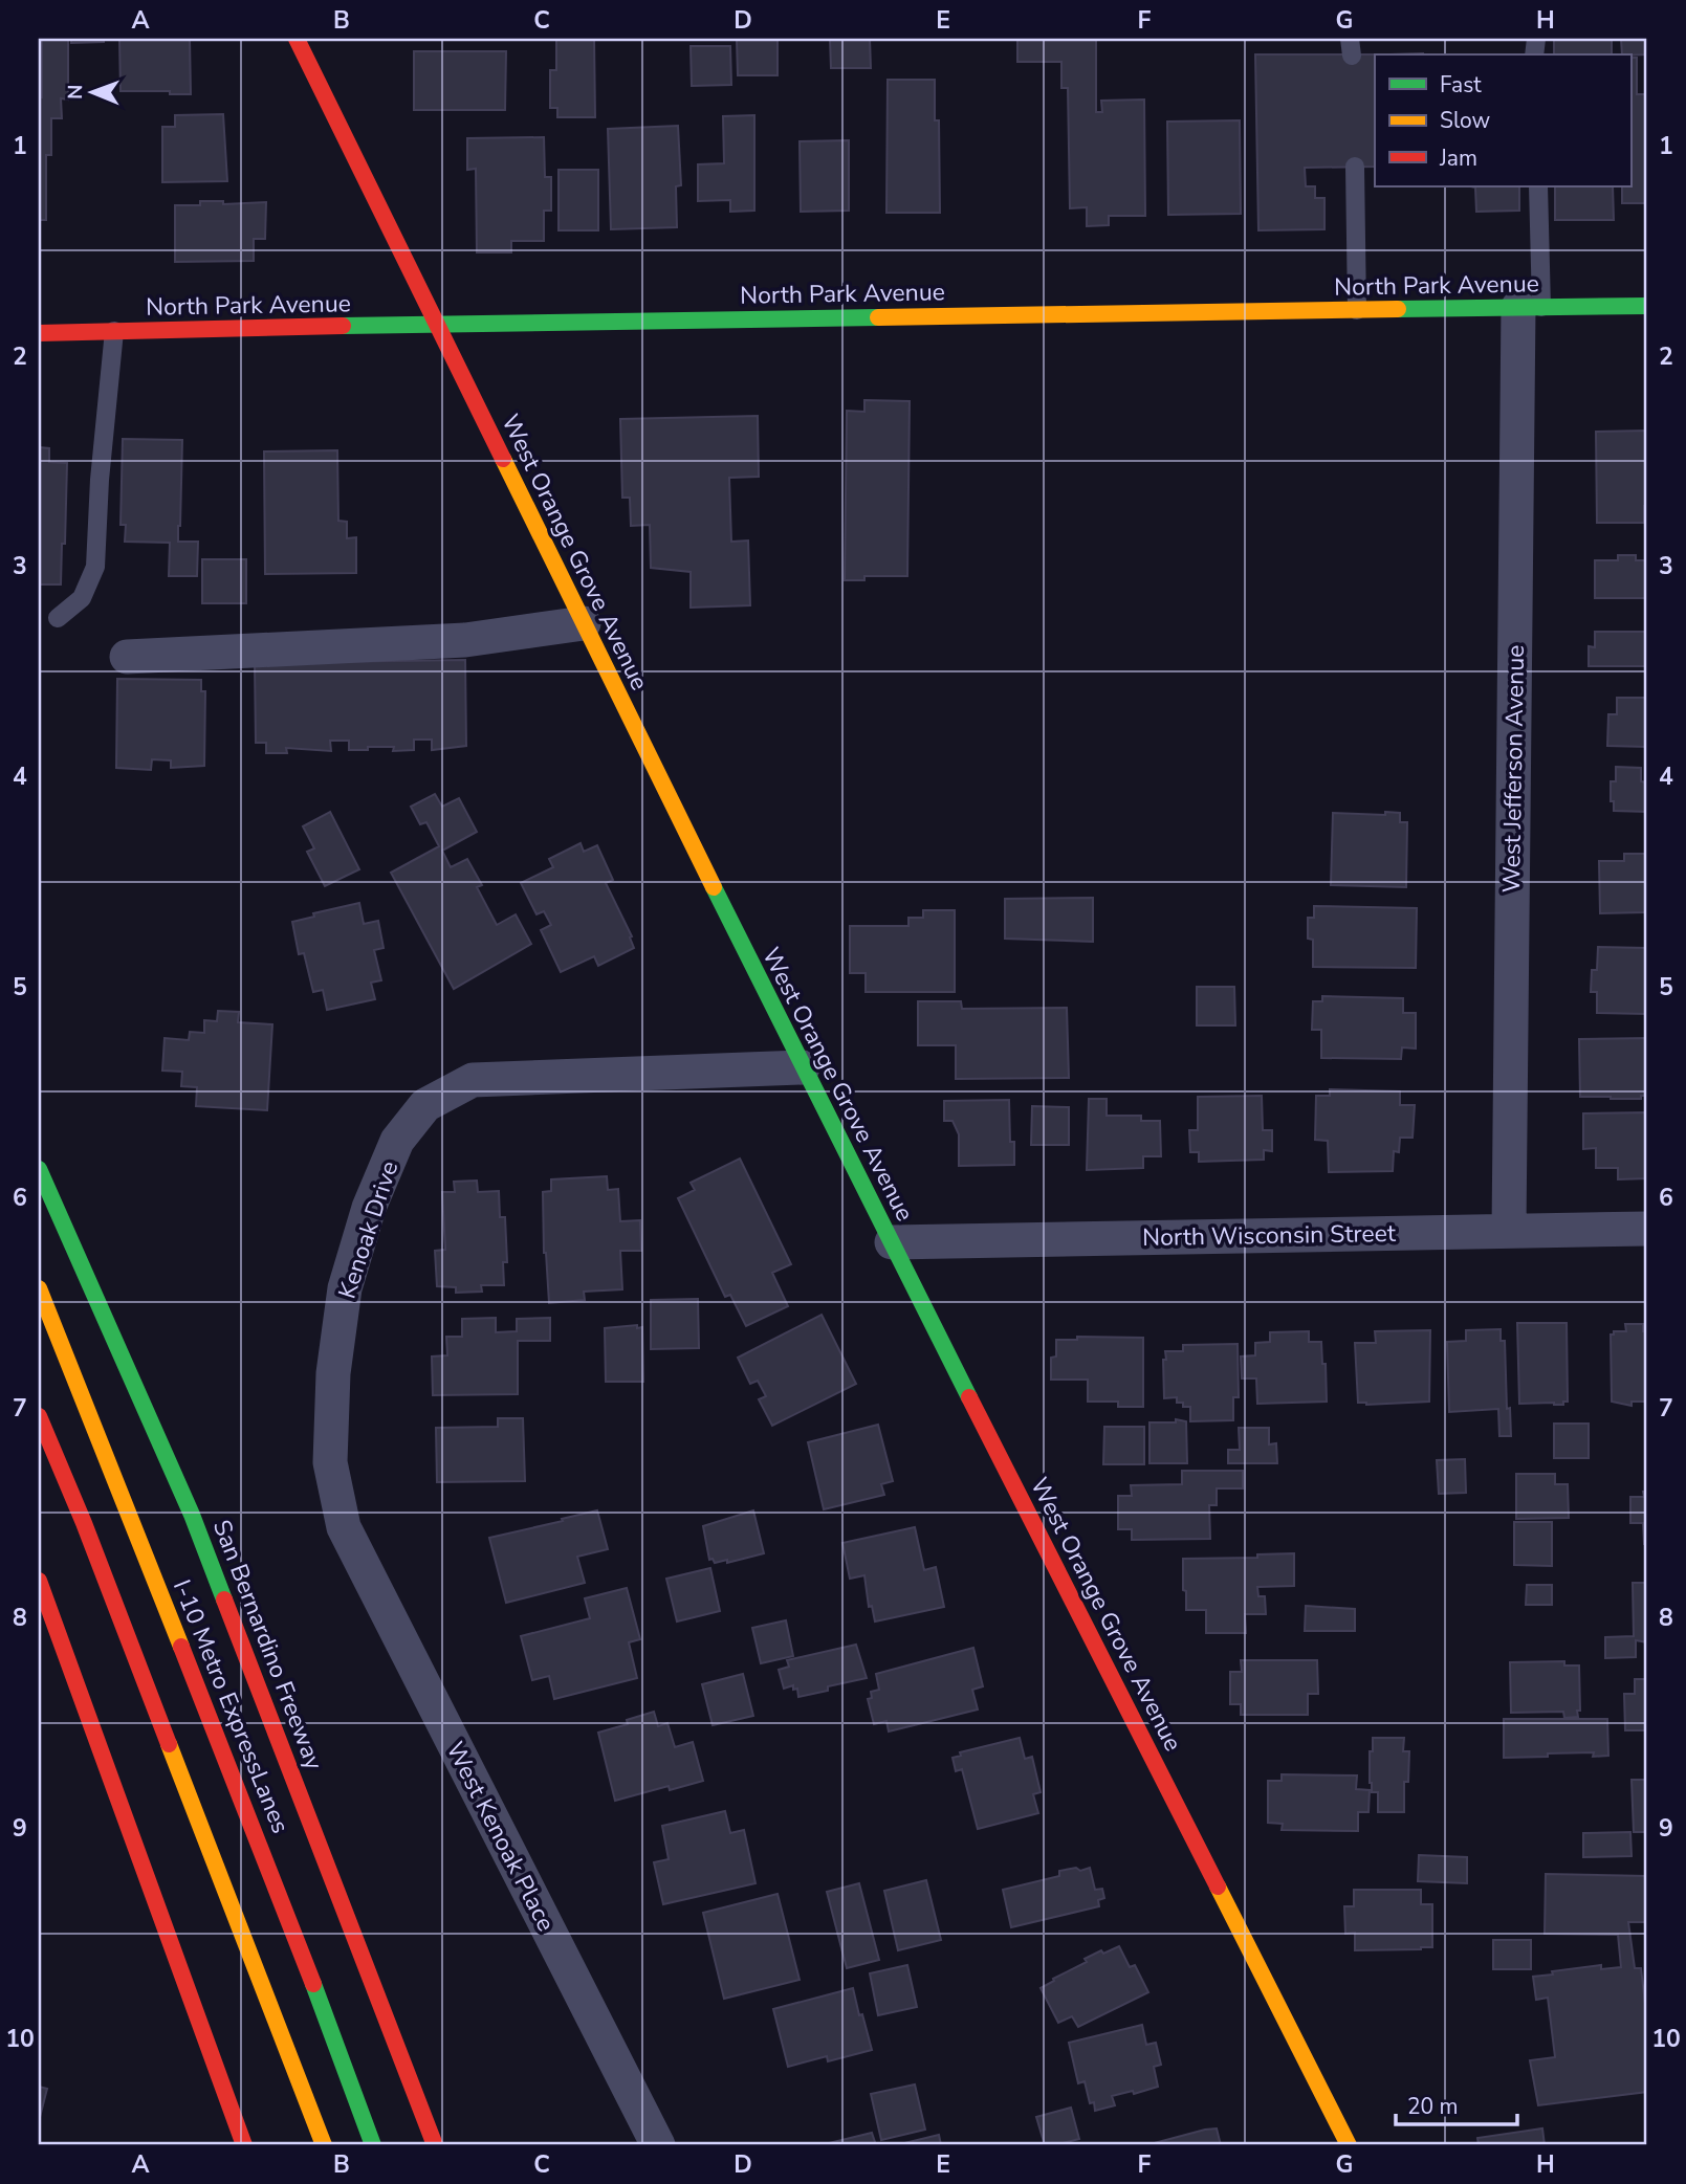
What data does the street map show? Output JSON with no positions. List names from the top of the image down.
{
  "streets": {
    "main road": [
      "North Park Avenue",
      "West Orange Grove Avenue",
      "San Bernardino Freeway",
      "I-10 Metro ExpressLanes"
    ],
    "street": [
      "West Jefferson Avenue",
      "Kenoak Drive",
      "North Wisconsin Street",
      "West Kenoak Place"
    ]
  },
  "crossings": [
    ["North Park Avenue", "West Orange Grove Avenue"],
    ["North Park Avenue", "West Jefferson Avenue"],
    ["West Orange Grove Avenue", "Kenoak Drive"],
    ["West Orange Grove Avenue", "North Wisconsin Street"],
    ["West Jefferson Avenue", "North Wisconsin Street"],
    ["Kenoak Drive", "West Kenoak Place"]
  ],
  "legend": ["Fast", "Slow", "Jam"],
  "scale_bar": "20 m",
  "north": "left",
  "grid": {
    "columns": [
      "A",
      "B",
      "C",
      "D",
      "E",
      "F",
      "G",
      "H"
    ],
    "rows": [
      "1",
      "2",
      "3",
      "4",
      "5",
      "6",
      "7",
      "8",
      "9",
      "10"
    ]
  }
}
